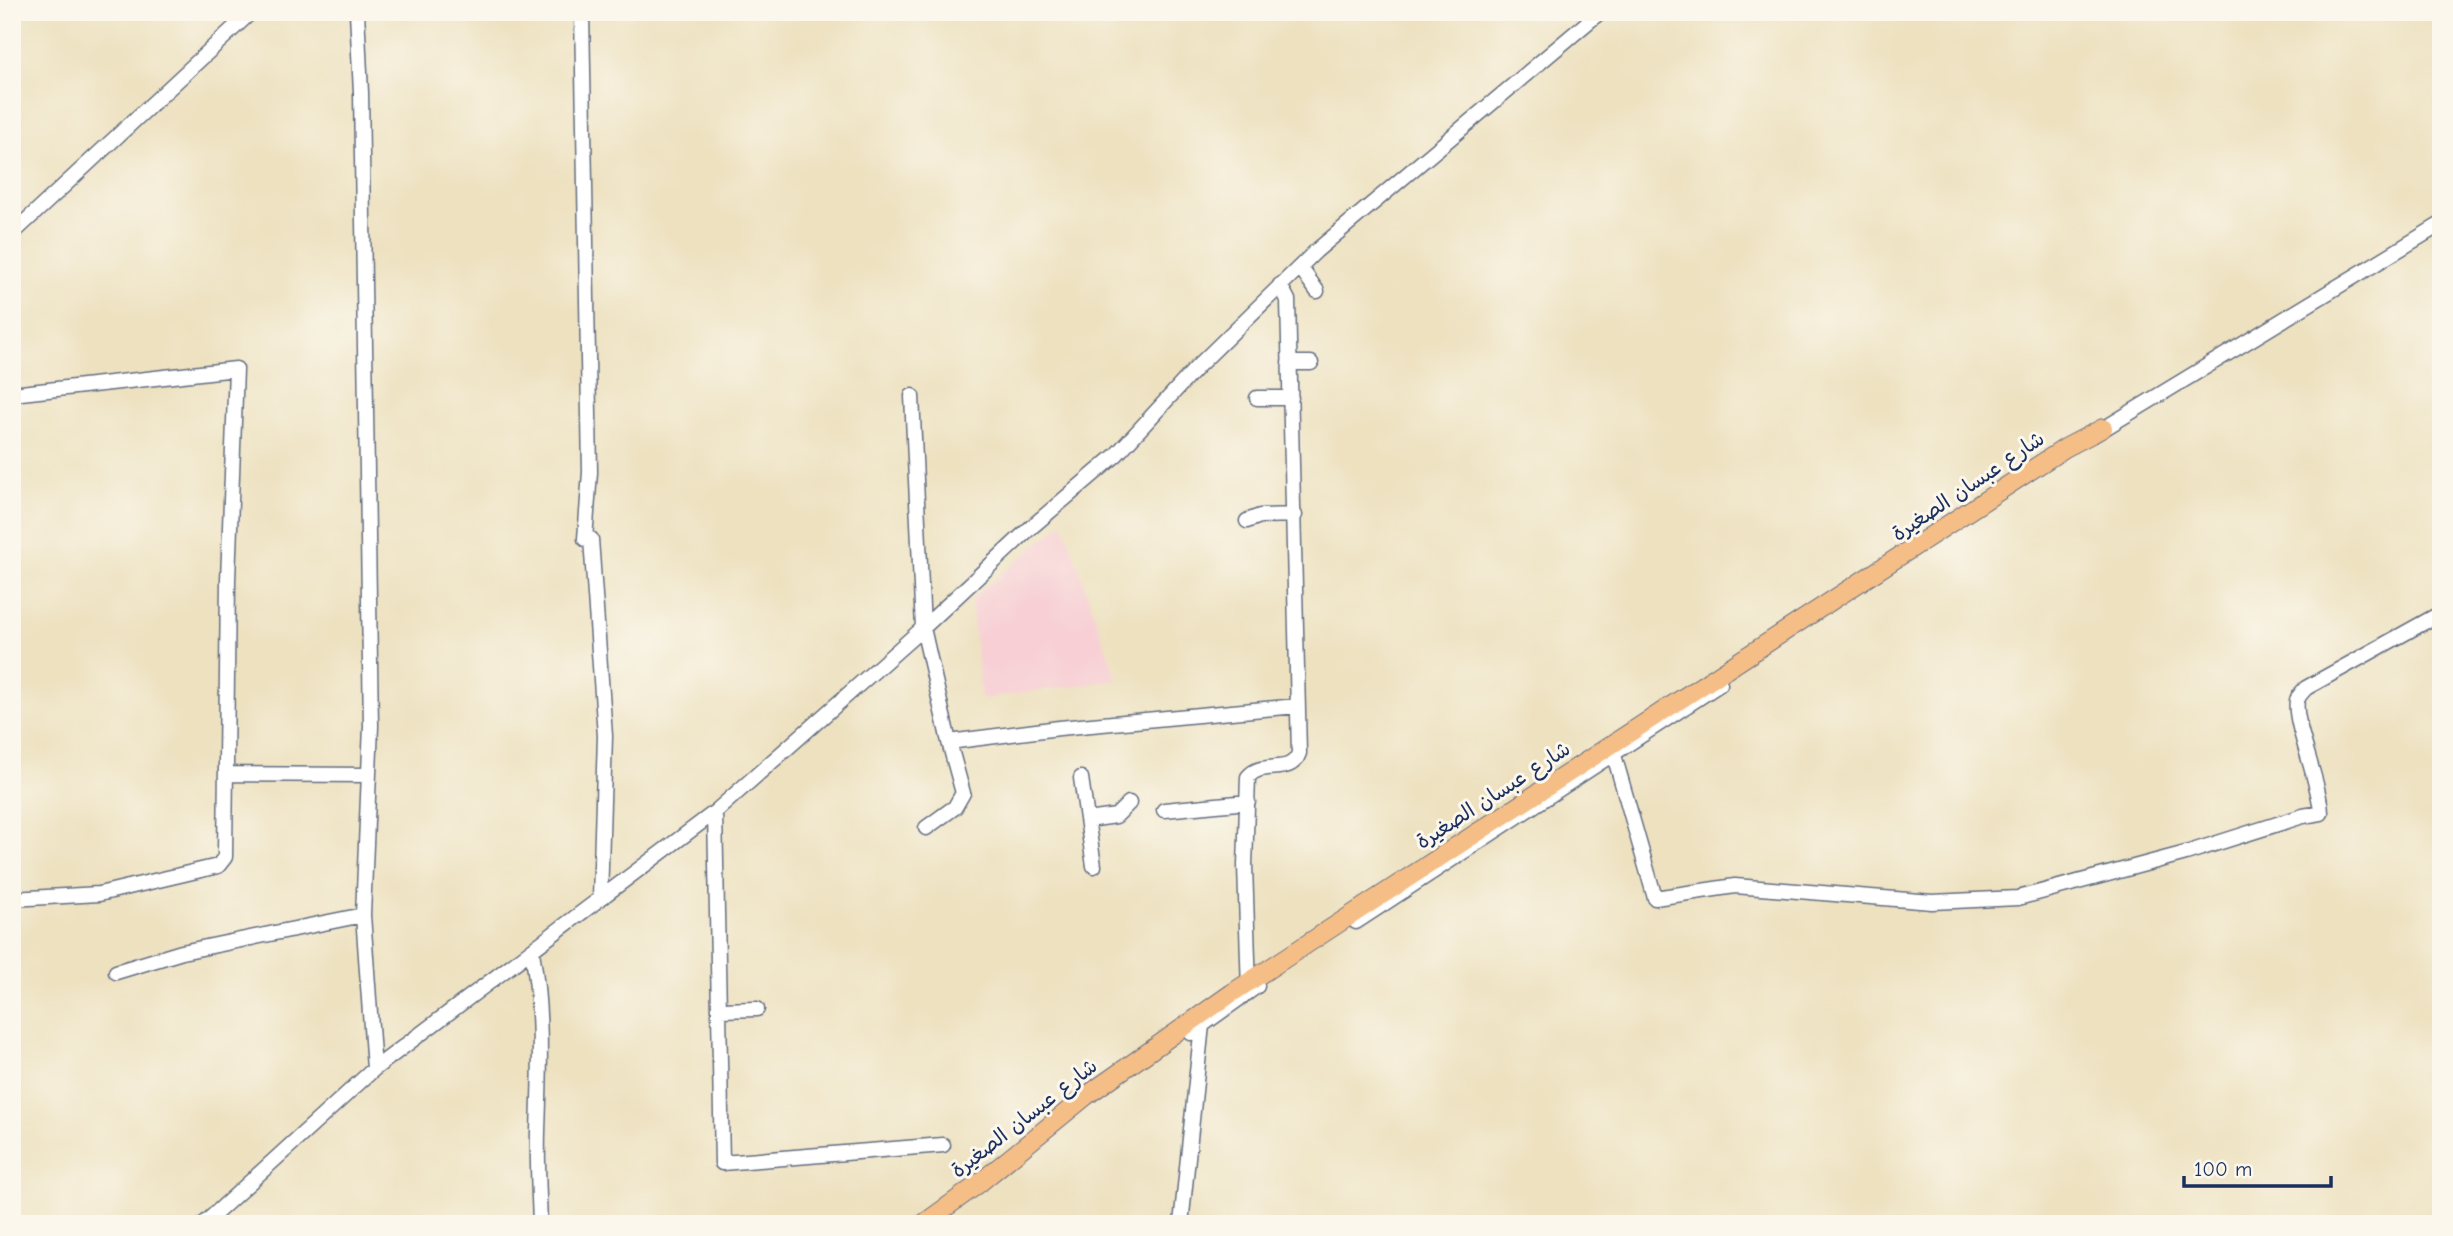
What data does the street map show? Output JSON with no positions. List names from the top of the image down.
{
  "streets": {
    "main road": ["شارع عبسان الصغيرة"]
  },
  "scale_bar": "100 m"
}
